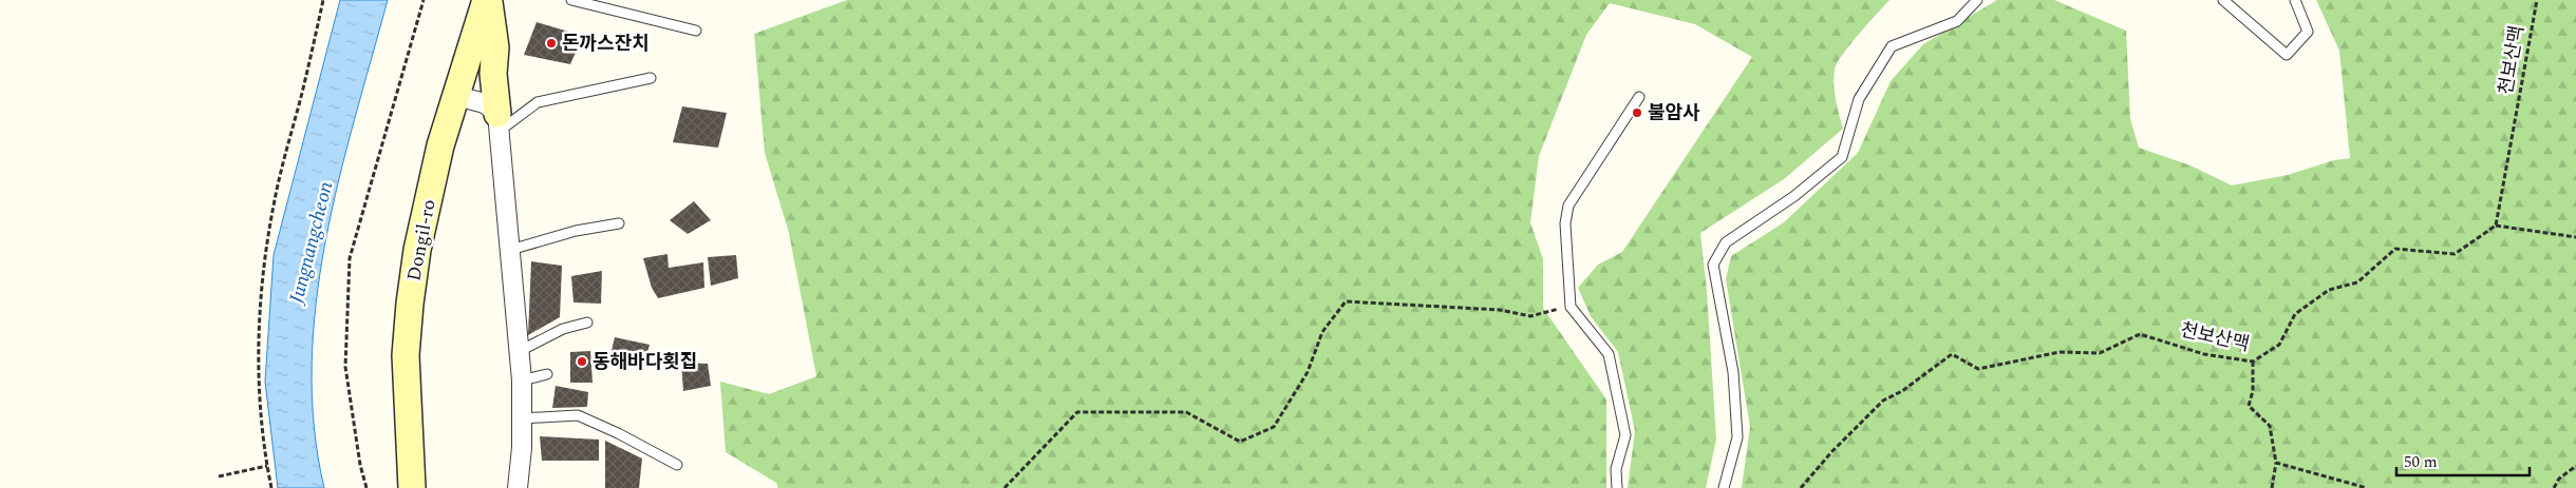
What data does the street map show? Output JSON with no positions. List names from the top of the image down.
{
  "streets": {
    "street": ["Dongil-ro"],
    "path": ["천보산맥"]
  },
  "water": ["Jungnangcheon"],
  "places": ["돈까스잔치", "불암사", "동해바다횟집"],
  "scale_bar": "50 m"
}
